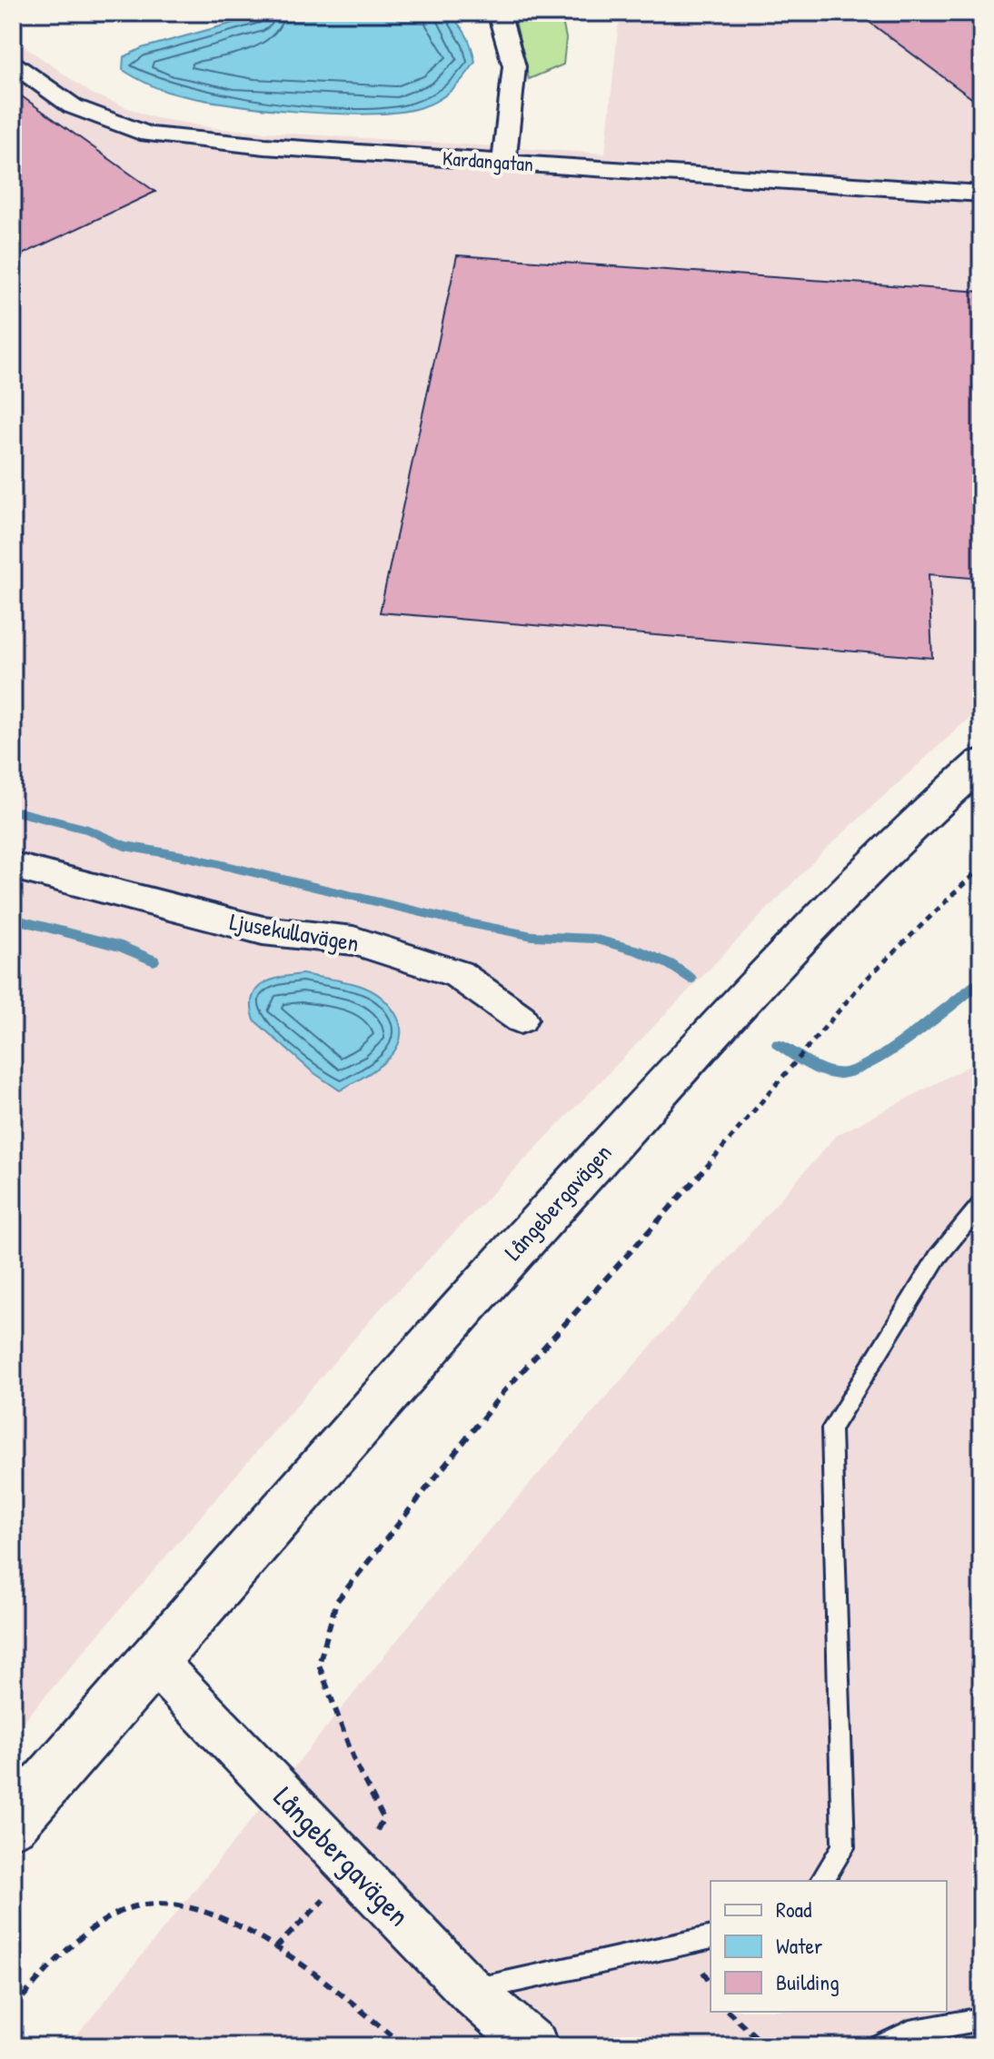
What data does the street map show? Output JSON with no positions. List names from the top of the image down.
{
  "streets": {
    "street": ["Kardangatan", "Ljusekullavägen", "Långebergavägen"]
  },
  "legend": ["Road", "Water", "Building"]
}
